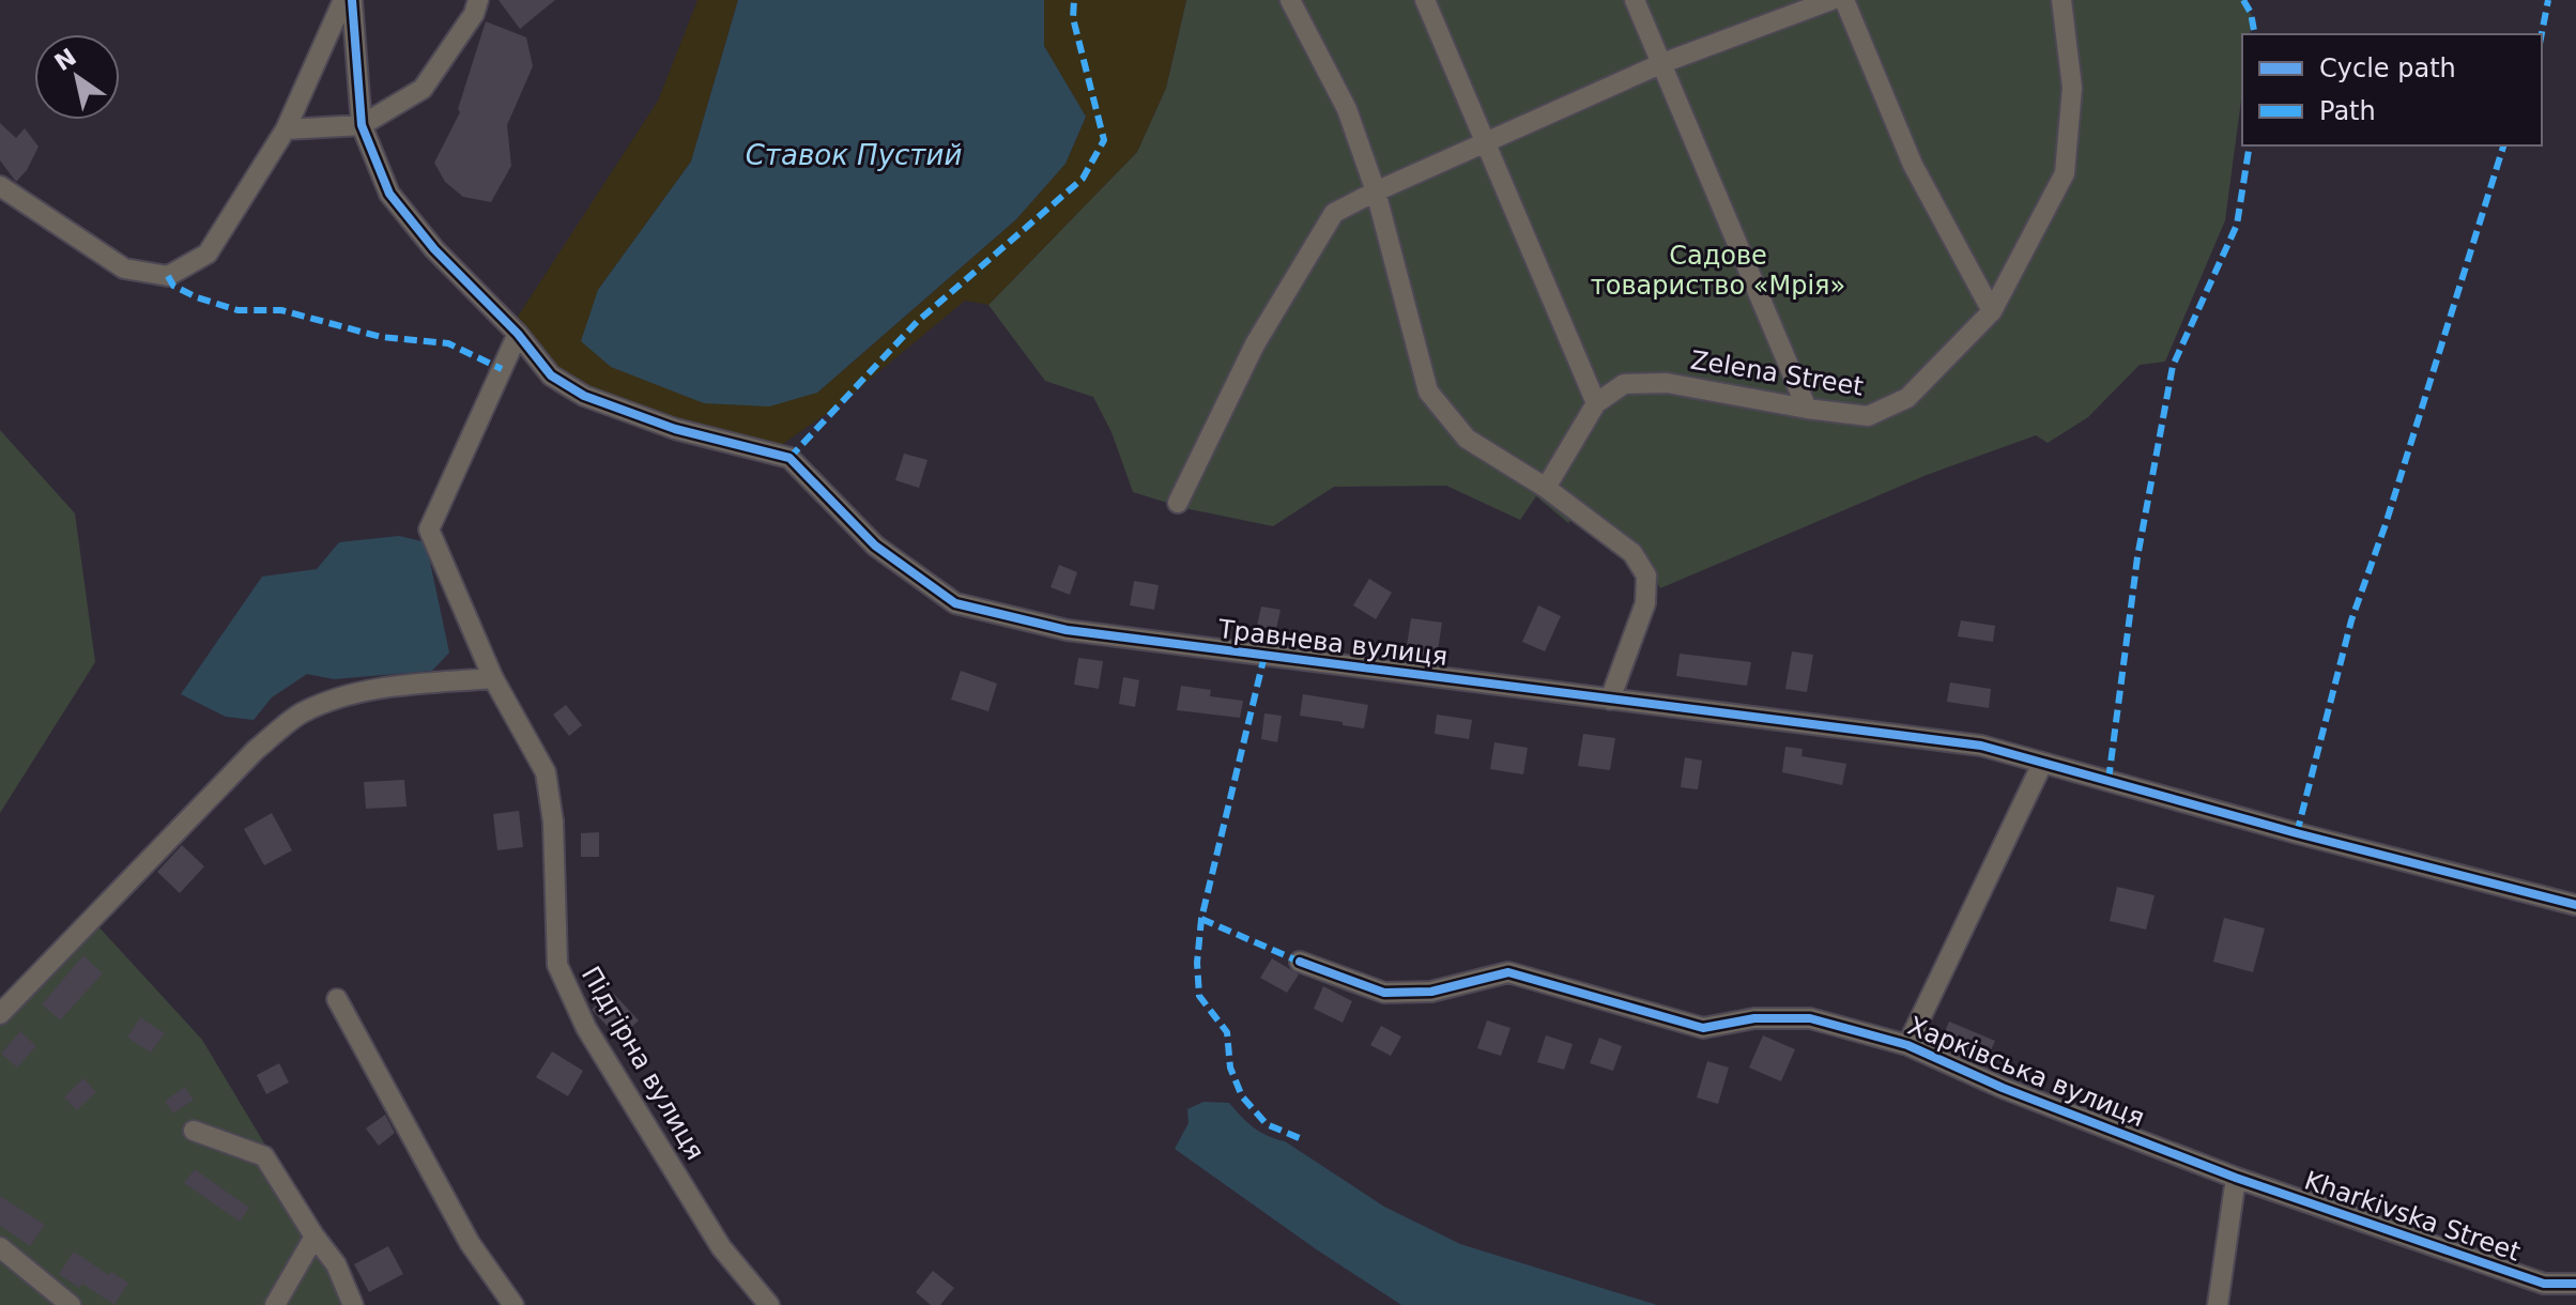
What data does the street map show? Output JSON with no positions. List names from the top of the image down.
{
  "streets": {
    "street": [
      "Zelena Street",
      "Травнева вулиця",
      "Підгірна вулиця",
      "Харківська вулиця",
      "Kharkivska Street"
    ]
  },
  "crossings": [
    ["Травнева вулиця", "Підгірна вулиця"],
    ["Харківська вулиця", "Kharkivska Street"]
  ],
  "water": ["Ставок Пустий"],
  "parks": ["Садове товариство «Мрія»"],
  "legend": ["Cycle path", "Path"],
  "north": "top left"
}
